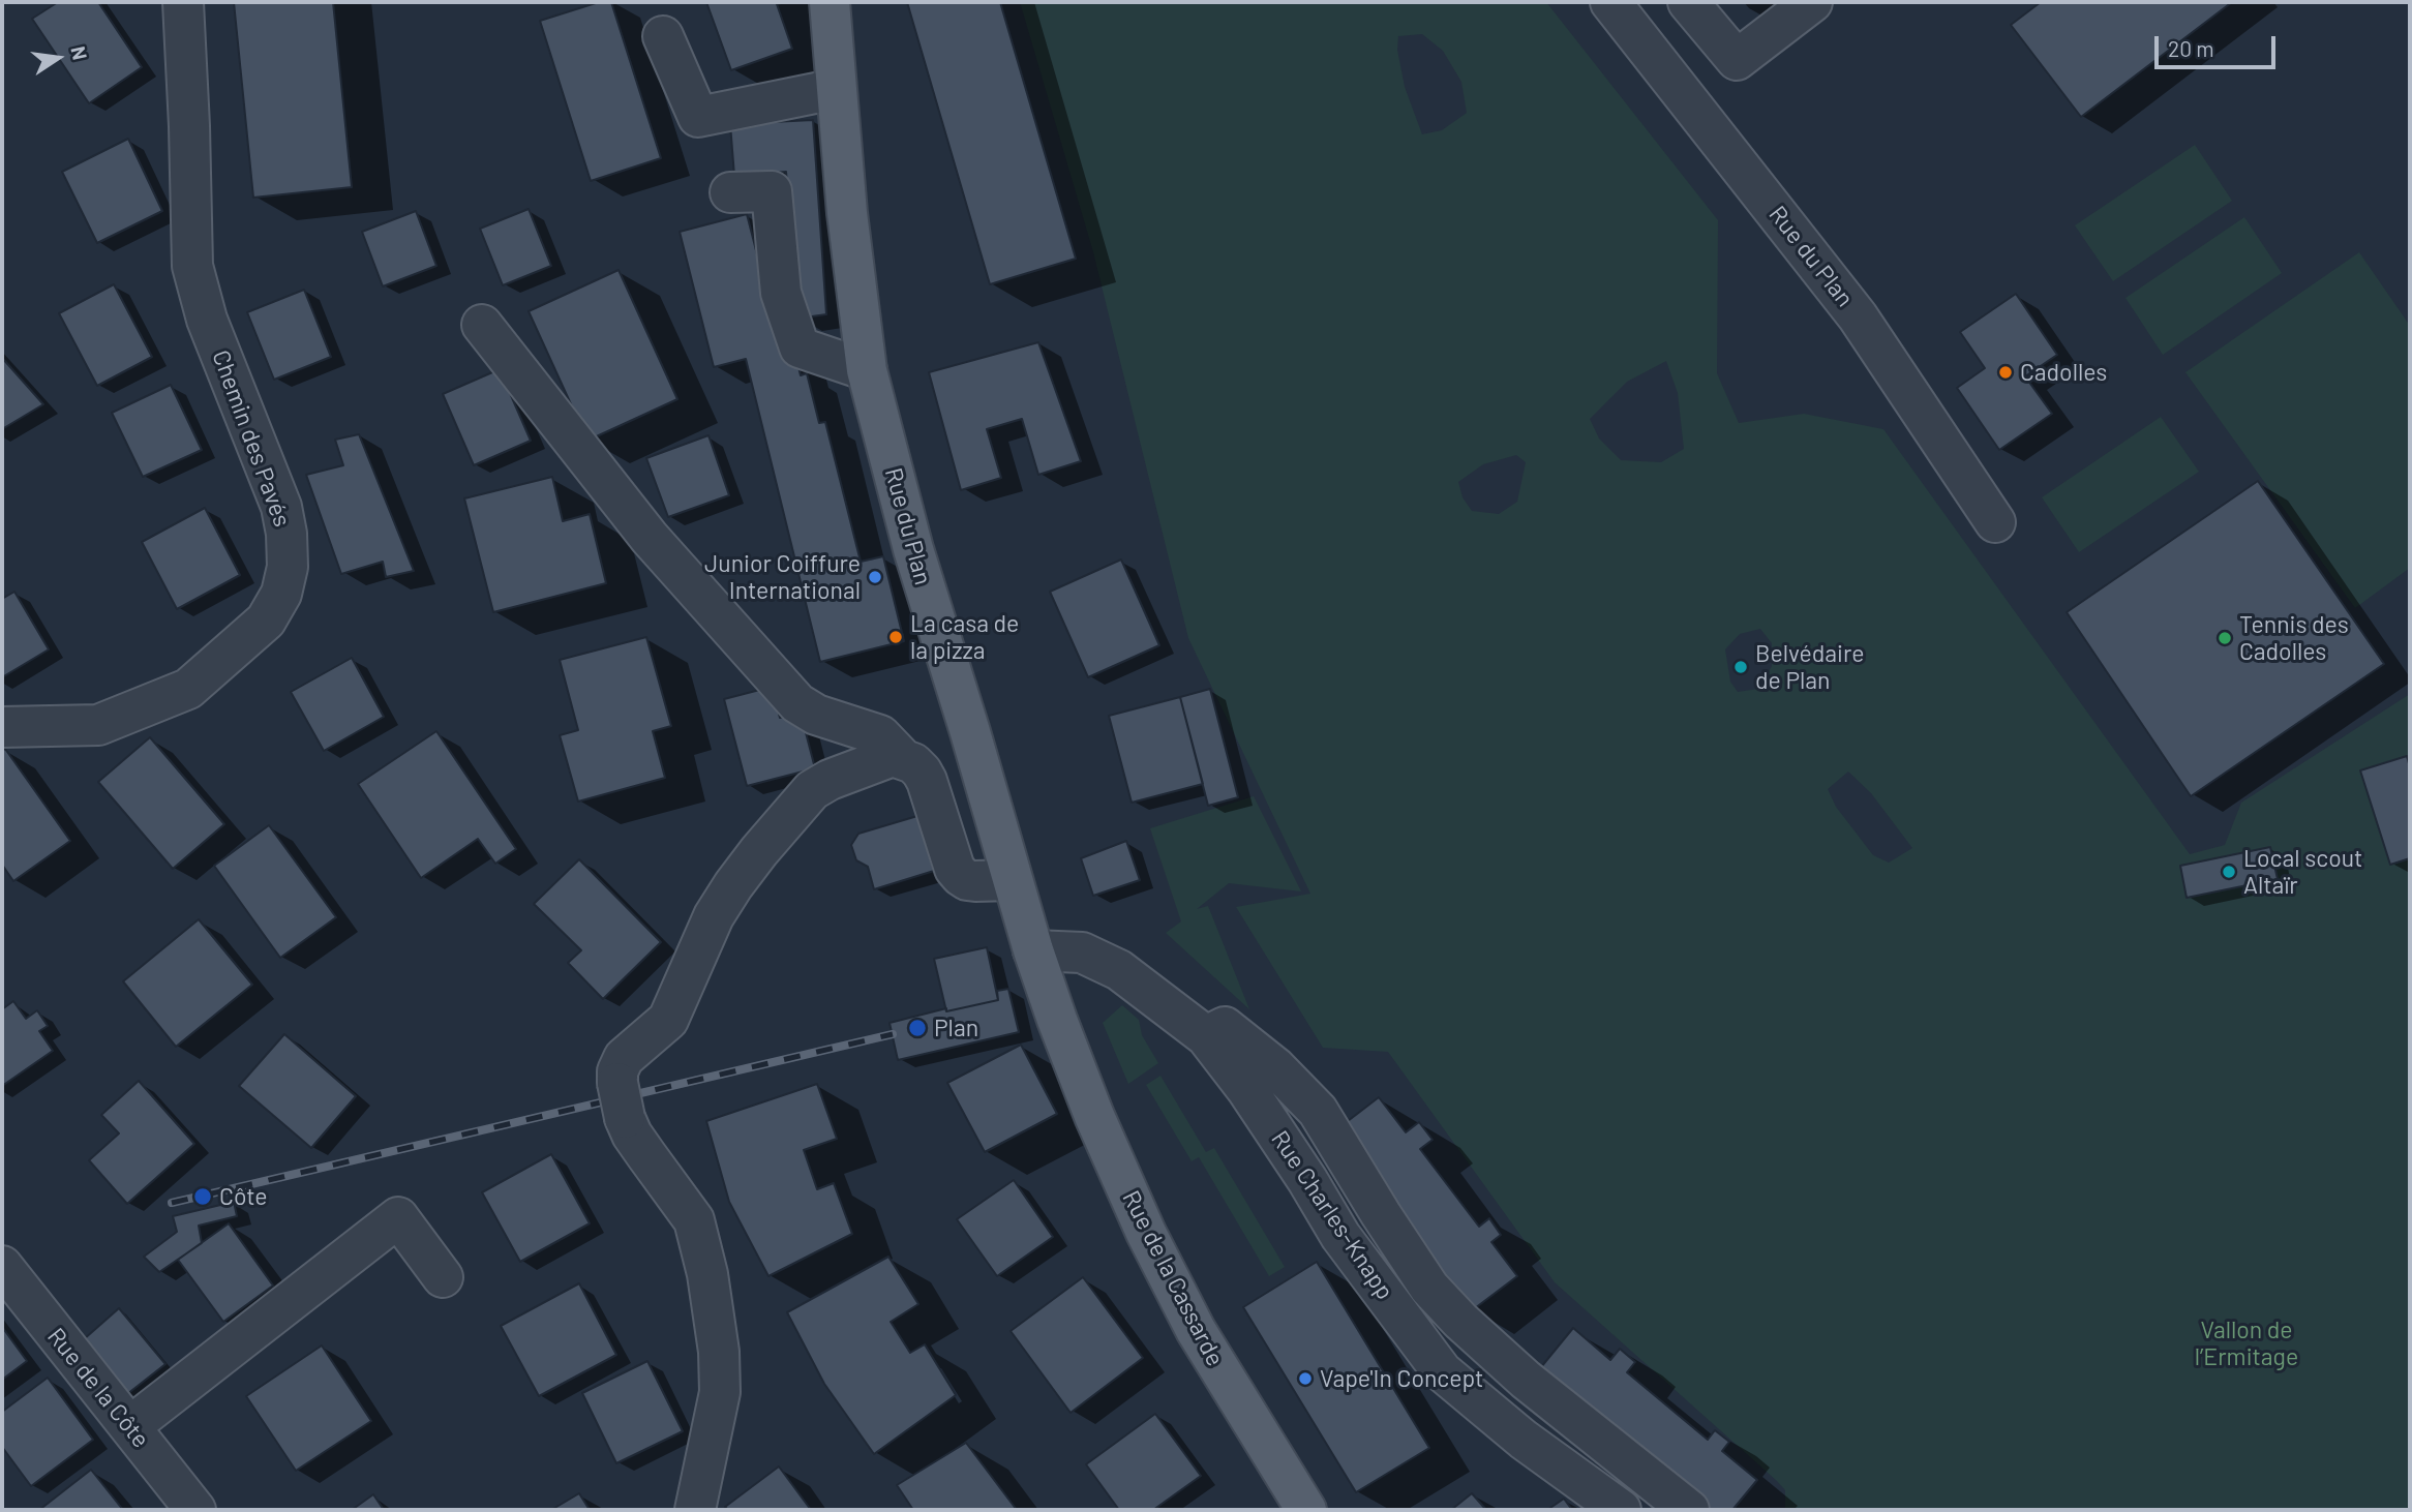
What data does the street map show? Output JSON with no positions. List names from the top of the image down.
{
  "streets": {
    "main road": ["Rue du Plan", "Rue de la Cassarde"],
    "street": ["Chemin des Pavés", "Rue Charles-Knapp", "Rue de la Côte"]
  },
  "crossings": [
    ["Rue du Plan", "Rue Charles-Knapp"],
    ["Rue du Plan", "Rue de la Cassarde"]
  ],
  "parks": ["Vallon de l’Ermitage"],
  "places": [
    "Cadolles",
    "Junior Coiffure International",
    "La casa de la pizza",
    "Tennis des Cadolles",
    "Belvédaire de Plan",
    "Local scout Altaïr",
    "Plan",
    "Côte",
    "Vape'In Concept"
  ],
  "scale_bar": "20 m",
  "north": "right"
}
